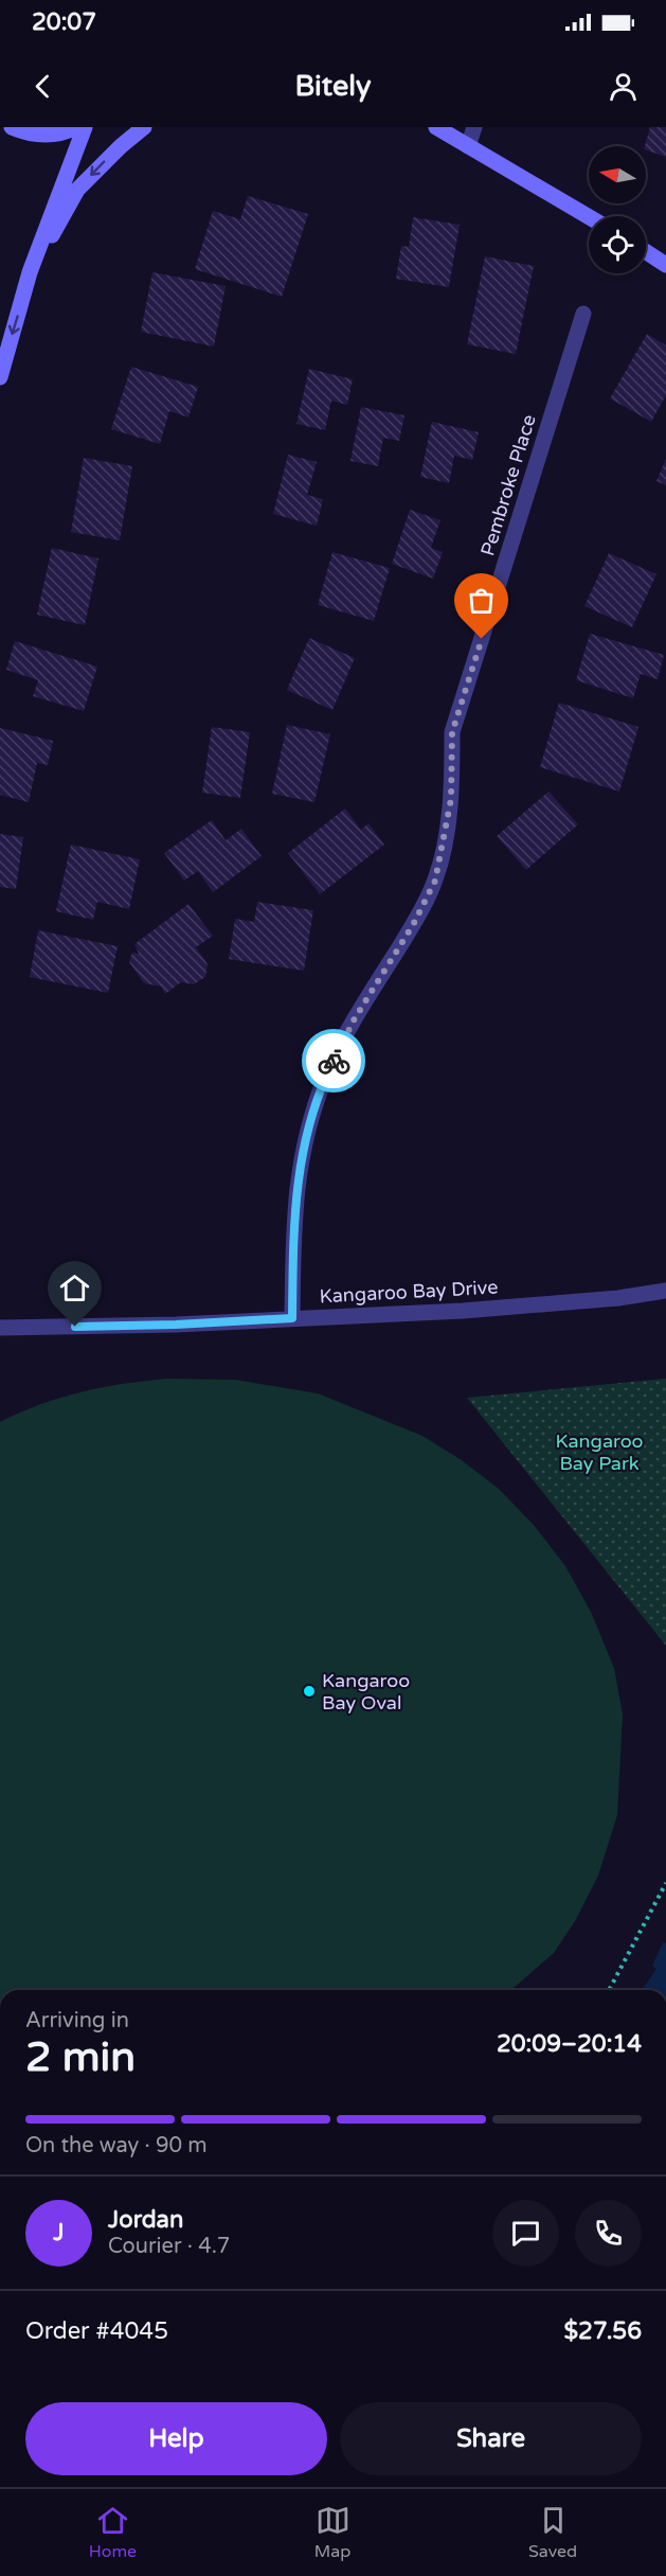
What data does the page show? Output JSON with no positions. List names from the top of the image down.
{
  "streets": {
    "street": ["Pembroke Place", "Kangaroo Bay Drive"]
  },
  "crossings": [
    ["Pembroke Place", "Kangaroo Bay Drive"]
  ],
  "parks": ["Kangaroo Bay Park"],
  "places": ["Kangaroo Bay Oval"],
  "north": "left",
  "page": {
    "status": "20:07",
    "header": "Bitely",
    "heading": ["2 min", "Arriving in", "20:09–20:14"],
    "panel": [
      "Jordan",
      "Courier · 4.7",
      "Order #4045",
      "$27.56"
    ],
    "bar": "On the way · 90 m",
    "round": "J",
    "buttons": ["Help", "Share"],
    "tabs": ["Home", "Map", "Saved"]
  }
}
